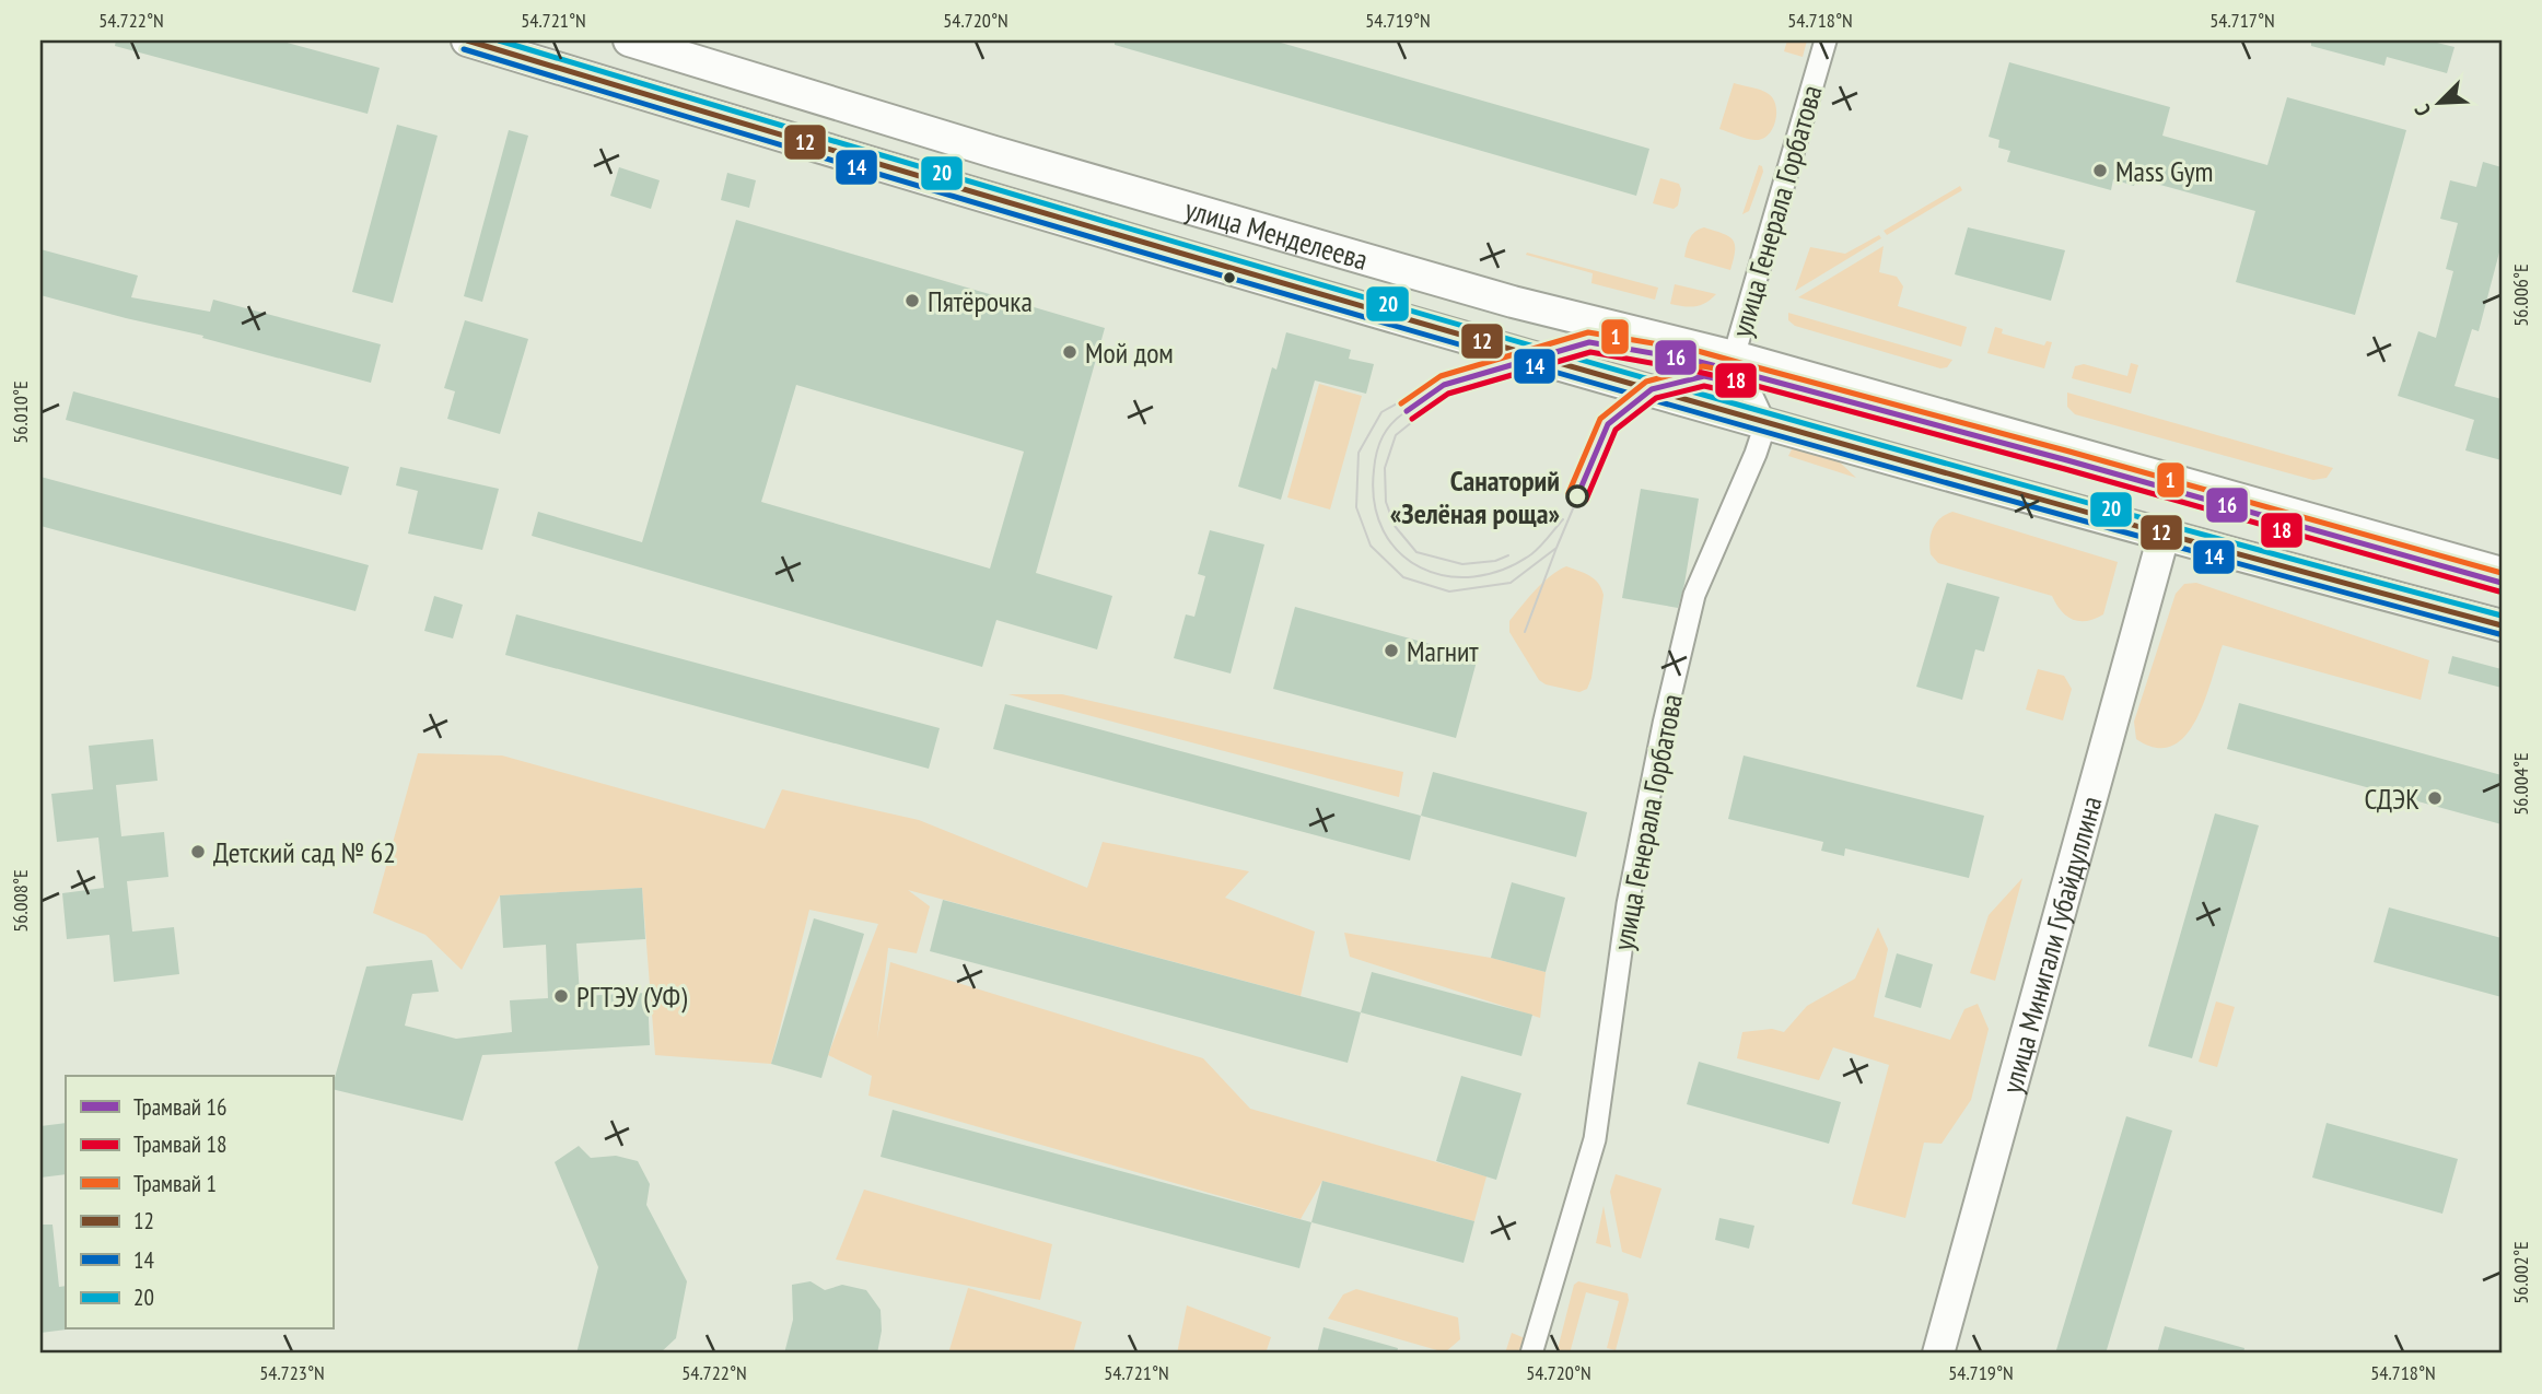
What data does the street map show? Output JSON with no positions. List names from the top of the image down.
{
  "streets": {
    "main road": ["улица Менделеева", "улица Минигали Губайдуллина"],
    "street": ["улица Генерала Горбатова"]
  },
  "crossings": [
    ["улица Генерала Горбатова", "улица Менделеева"],
    ["улица Менделеева", "улица Минигали Губайдуллина"]
  ],
  "places": [
    "Mass Gym",
    "Пятёрочка",
    "Мой дом",
    "Санаторий «Зелёная роща»",
    "Магнит",
    "СДЭК",
    "Детский сад № 62",
    "РГТЭУ (УФ)"
  ],
  "lines": [
    "transit line 12",
    "transit line 20",
    "transit line 14",
    "tram line 1",
    "tram line 16",
    "tram line 18"
  ],
  "legend": [
    "Трамвай 16",
    "Трамвай 18",
    "Трамвай 1",
    "12",
    "14",
    "20"
  ],
  "north": "bottom left",
  "coordinates": [
    "54.722°N",
    "54.721°N",
    "54.720°N",
    "54.719°N",
    "54.718°N",
    "54.717°N",
    "56.006°E",
    "56.010°E",
    "56.004°E",
    "56.008°E",
    "56.002°E",
    "54.723°N"
  ]
}
